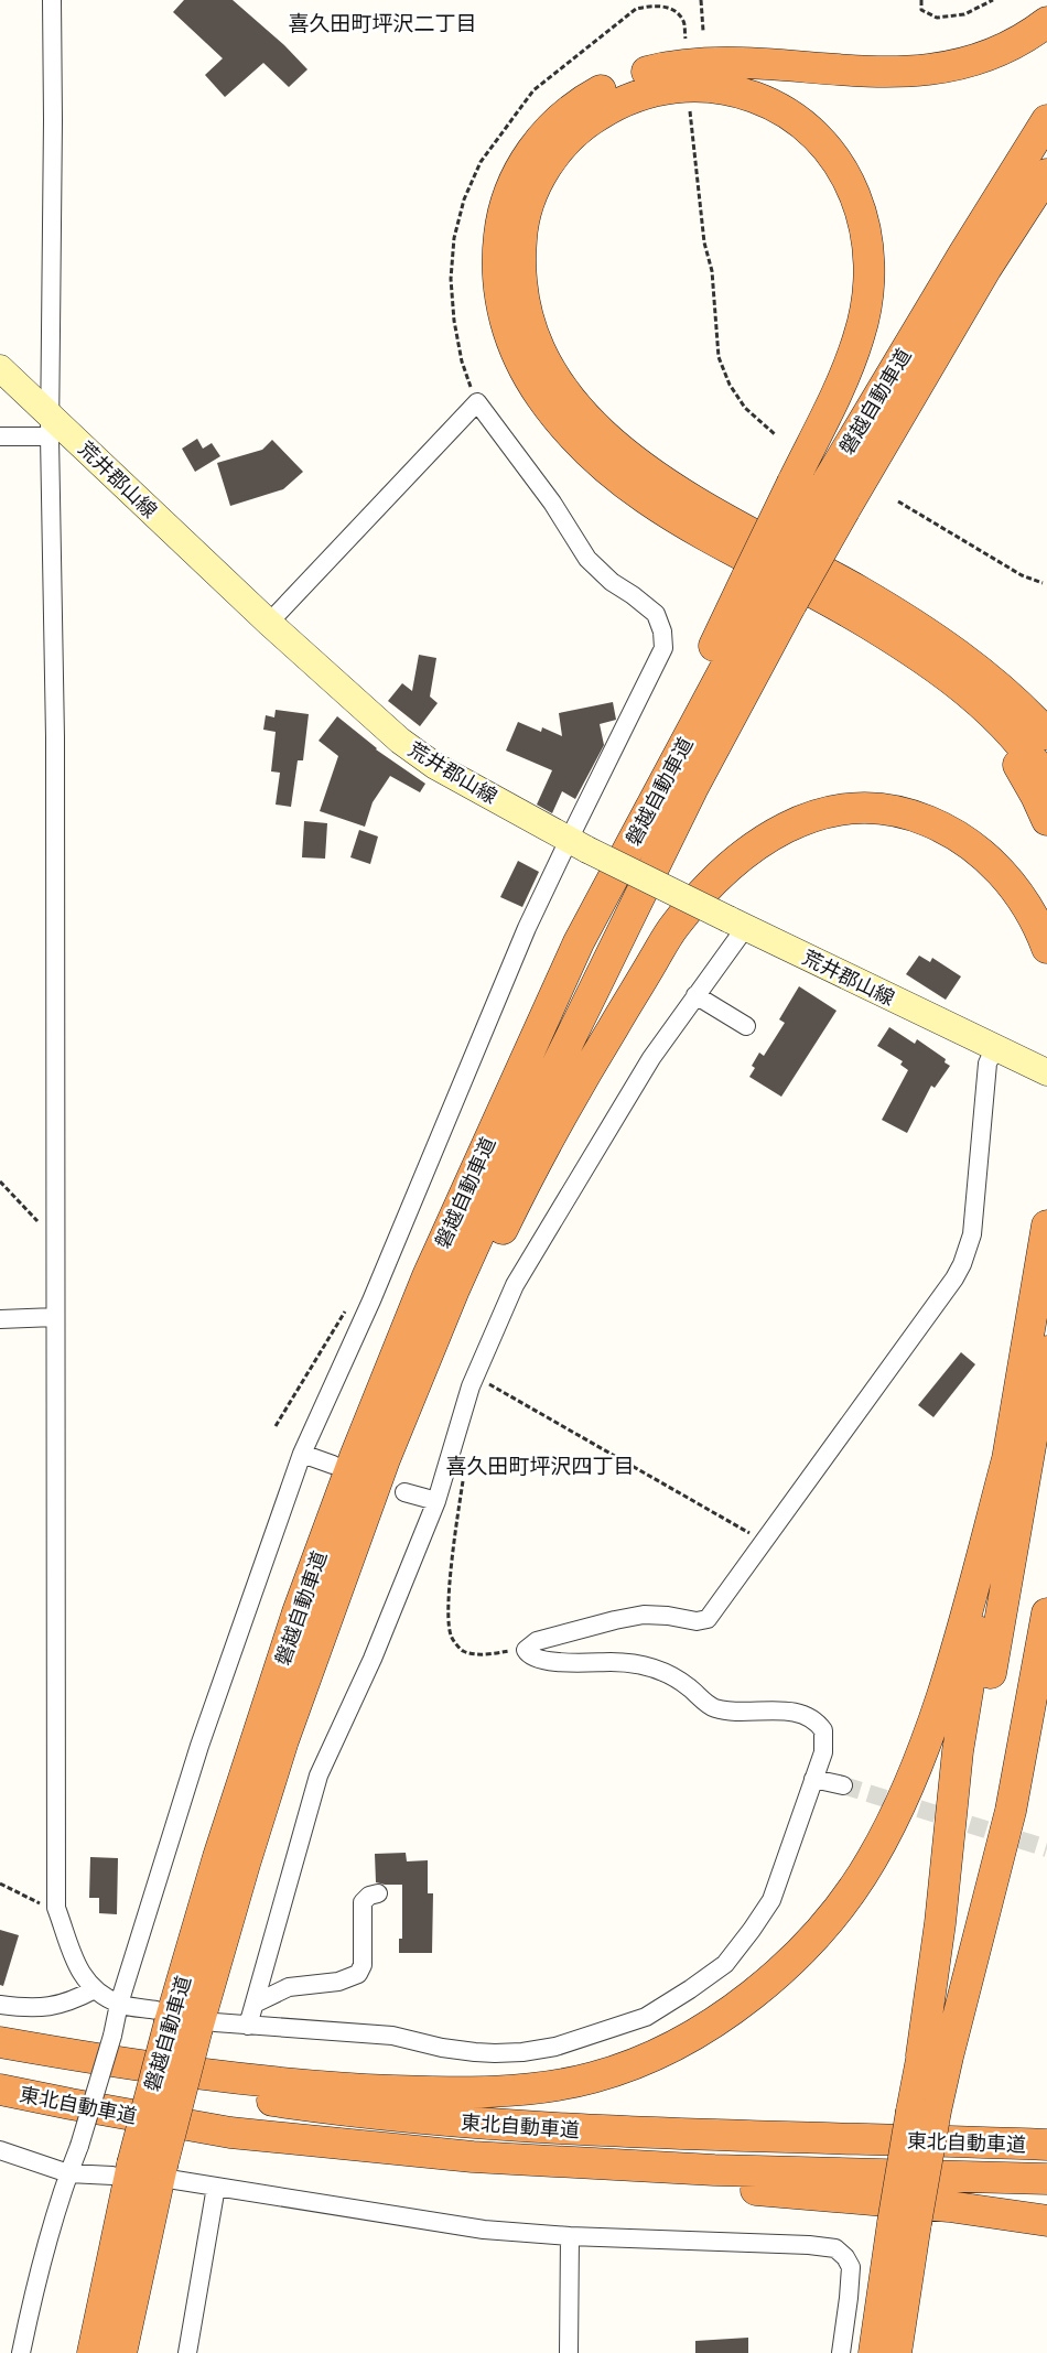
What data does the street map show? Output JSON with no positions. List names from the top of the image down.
{
  "streets": {
    "highway": ["磐越自動車道", "東北自動車道"],
    "main road": ["荒井郡山線"]
  },
  "districts": ["喜久田町坪沢二丁目", "喜久田町坪沢四丁目"]
}
